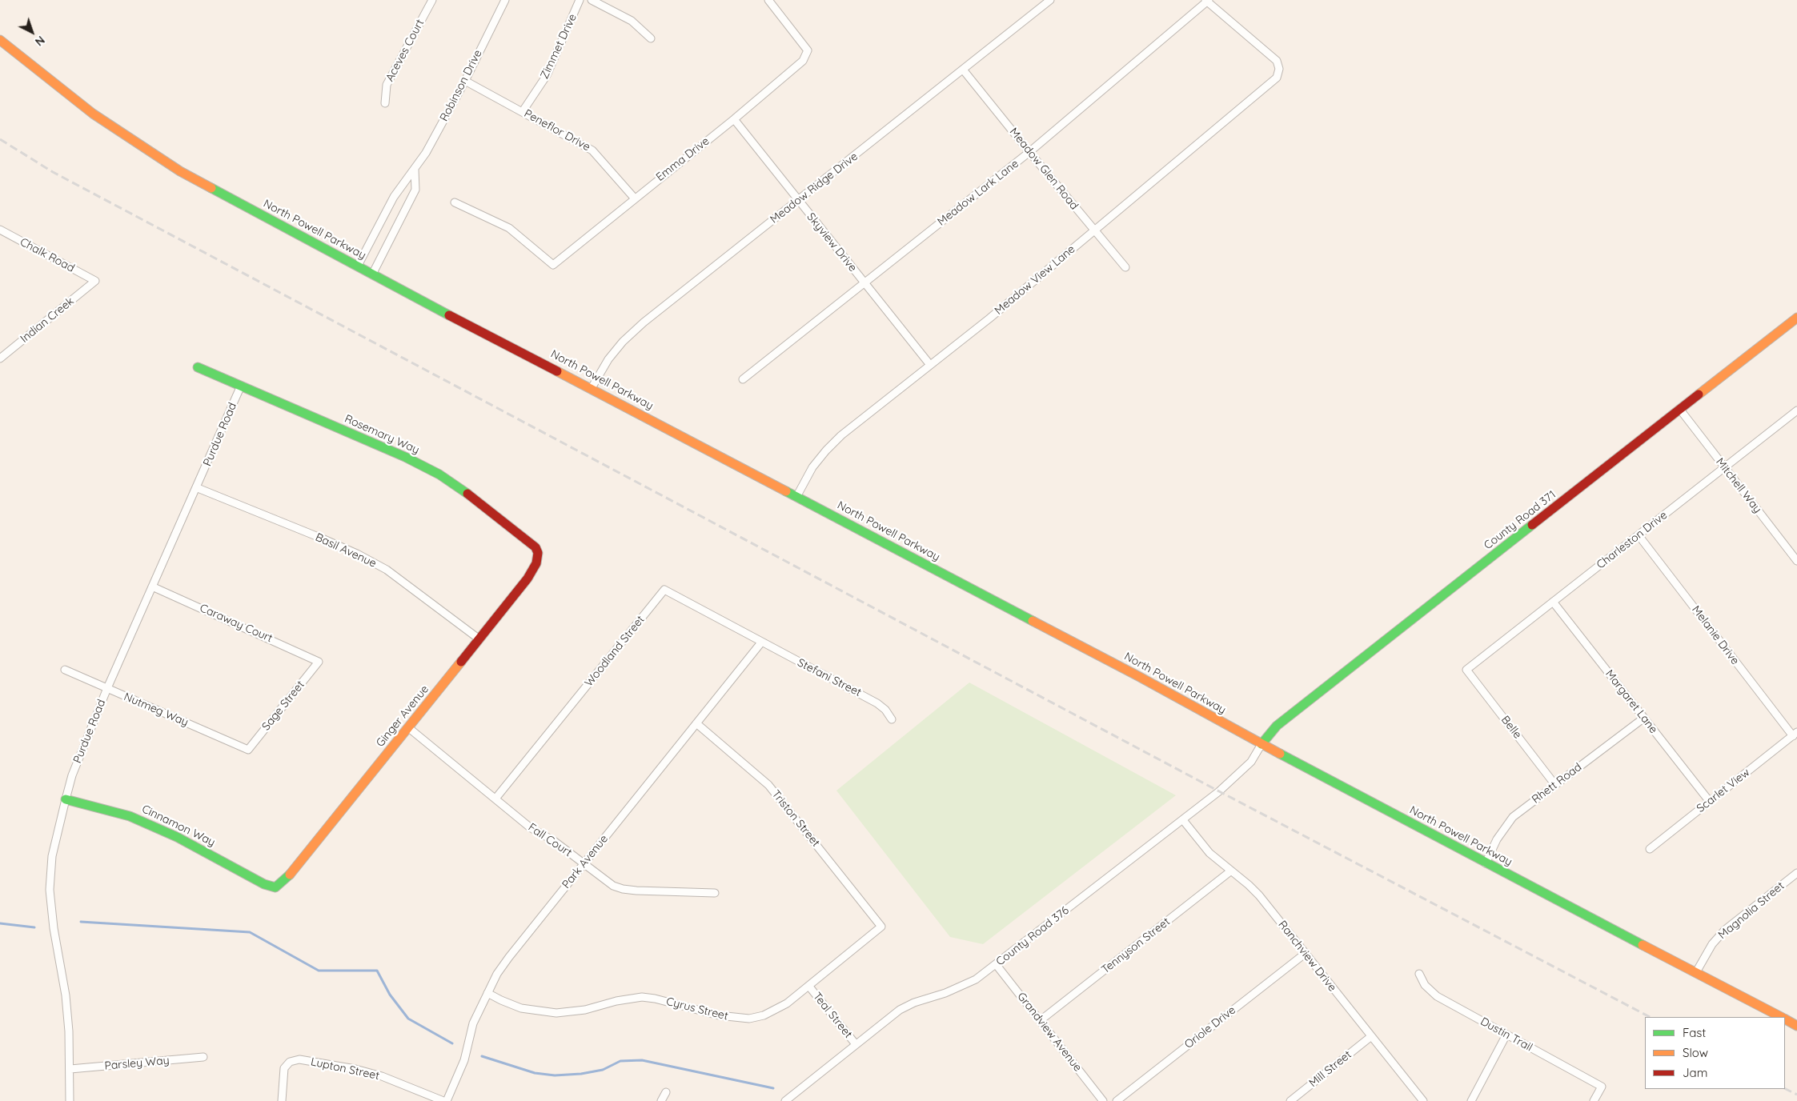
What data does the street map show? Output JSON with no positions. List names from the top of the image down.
{
  "streets": {
    "main road": [
      "North Powell Parkway",
      "Rosemary Way",
      "County Road 371",
      "Ginger Avenue",
      "Cinnamon Way"
    ],
    "street": [
      "Zimmet Drive",
      "Aceves Court",
      "Robinson Drive",
      "Peneflor Drive",
      "Emma Drive",
      "Meadow Glen Road",
      "Meadow Ridge Drive",
      "Meadow Lark Lane",
      "Skyview Drive",
      "Chalk Road",
      "Meadow View Lane",
      "Indian Creek",
      "Purdue Road",
      "Mitchell Way",
      "Charleston Drive",
      "Basil Avenue",
      "Caraway Court",
      "Melanie Drive",
      "Woodland Street",
      "Stefani Street",
      "Margaret Lane",
      "Sage Street",
      "Nutmeg Way",
      "Belle",
      "Rhett Road",
      "Scarlet View",
      "Triston Street",
      "Fall Court",
      "Park Avenue",
      "Magnolia Street",
      "County Road 376",
      "Tennyson Street",
      "Ranchview Drive",
      "Cyrus Street",
      "Teal Street",
      "Oriole Drive",
      "Grandview Avenue",
      "Dustin Trail",
      "Parsley Way",
      "Lupton Street",
      "Mill Street"
    ]
  },
  "crossings": [
    ["Zimmet Drive", "Peneflor Drive"],
    ["Robinson Drive", "Peneflor Drive"],
    ["Robinson Drive", "North Powell Parkway"],
    ["Peneflor Drive", "Emma Drive"],
    ["Emma Drive", "Skyview Drive"],
    ["Meadow Glen Road", "Meadow Ridge Drive"],
    ["Meadow Glen Road", "Meadow Lark Lane"],
    ["Meadow Glen Road", "Meadow View Lane"],
    ["Meadow Ridge Drive", "North Powell Parkway"],
    ["Meadow Ridge Drive", "Skyview Drive"],
    ["Meadow Lark Lane", "Skyview Drive"],
    ["Meadow Lark Lane", "Meadow View Lane"],
    ["North Powell Parkway", "Meadow View Lane"],
    ["North Powell Parkway", "County Road 371"],
    ["North Powell Parkway", "Rhett Road"],
    ["North Powell Parkway", "Magnolia Street"],
    ["North Powell Parkway", "County Road 376"],
    ["Skyview Drive", "Meadow View Lane"],
    ["Chalk Road", "Indian Creek"],
    ["Purdue Road", "Rosemary Way"],
    ["Purdue Road", "Basil Avenue"],
    ["Purdue Road", "Caraway Court"],
    ["Purdue Road", "Nutmeg Way"],
    ["Purdue Road", "Cinnamon Way"],
    ["Purdue Road", "Parsley Way"],
    ["Rosemary Way", "Ginger Avenue"],
    ["Mitchell Way", "County Road 371"],
    ["Mitchell Way", "Charleston Drive"],
    ["County Road 371", "County Road 376"],
    ["Charleston Drive", "Melanie Drive"],
    ["Charleston Drive", "Margaret Lane"],
    ["Charleston Drive", "Belle"],
    ["Basil Avenue", "Ginger Avenue"],
    ["Caraway Court", "Sage Street"],
    ["Melanie Drive", "Scarlet View"],
    ["Woodland Street", "Stefani Street"],
    ["Woodland Street", "Fall Court"],
    ["Woodland Street", "Park Avenue"],
    ["Stefani Street", "Park Avenue"],
    ["Margaret Lane", "Rhett Road"],
    ["Margaret Lane", "Scarlet View"],
    ["Sage Street", "Nutmeg Way"],
    ["Ginger Avenue", "Cinnamon Way"],
    ["Ginger Avenue", "Fall Court"],
    ["Belle", "Rhett Road"],
    ["Triston Street", "Park Avenue"],
    ["Triston Street", "Cyrus Street"],
    ["Fall Court", "Park Avenue"],
    ["Park Avenue", "Cyrus Street"],
    ["County Road 376", "Ranchview Drive"],
    ["County Road 376", "Teal Street"],
    ["County Road 376", "Grandview Avenue"],
    ["Tennyson Street", "Ranchview Drive"],
    ["Tennyson Street", "Grandview Avenue"],
    ["Ranchview Drive", "Oriole Drive"],
    ["Ranchview Drive", "Mill Street"],
    ["Cyrus Street", "Teal Street"]
  ],
  "legend": ["Fast", "Slow", "Jam"],
  "north": "bottom right"
}
